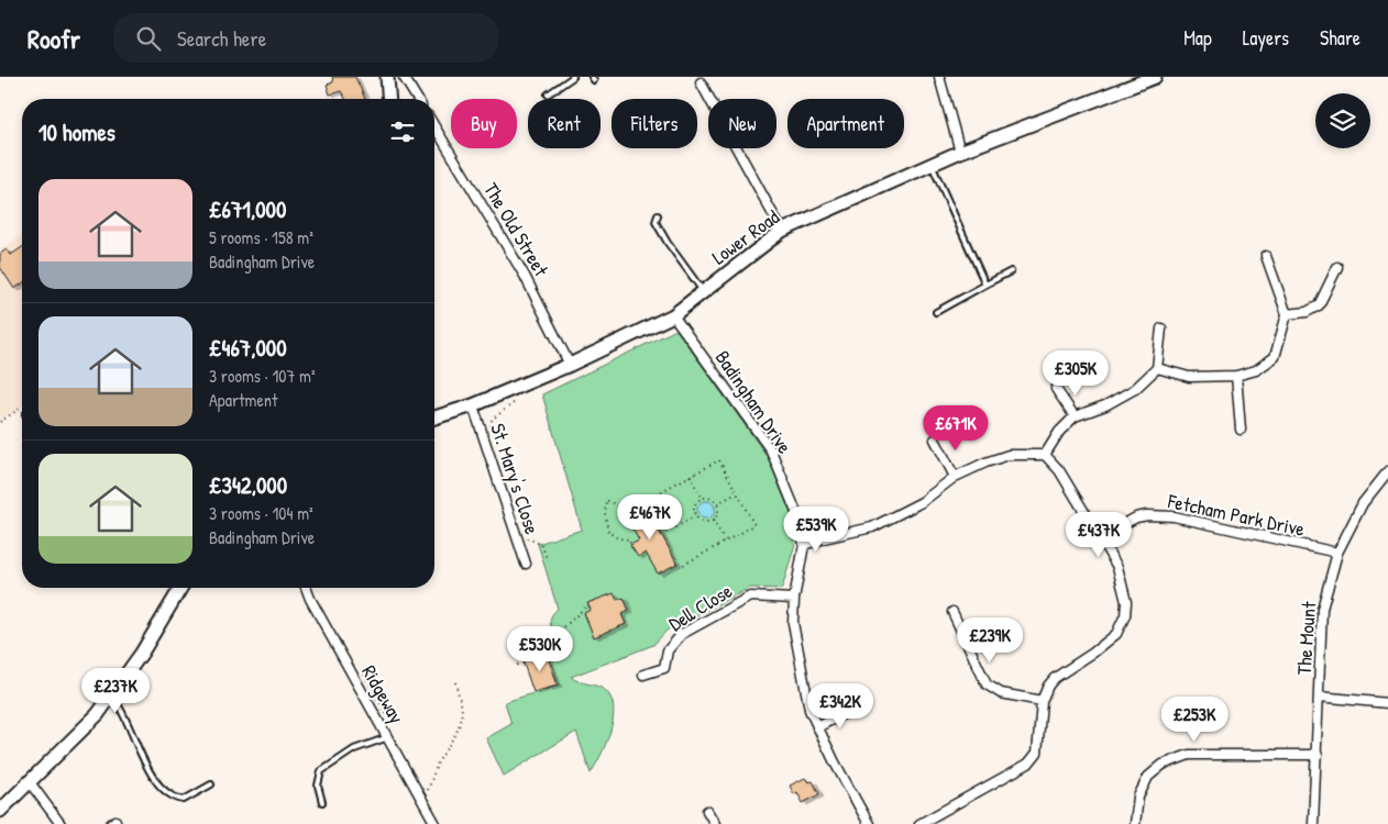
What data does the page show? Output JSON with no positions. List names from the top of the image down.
{
  "streets": {
    "street": [
      "The Old Street",
      "Lower Road",
      "Badingham Drive",
      "St. Mary's Close",
      "Fetcham Park Drive",
      "Dell Close",
      "The Mount",
      "Ridgeway"
    ]
  },
  "crossings": [
    ["The Old Street", "Lower Road"],
    ["Lower Road", "Badingham Drive"],
    ["Lower Road", "St. Mary's Close"],
    ["Badingham Drive", "Dell Close"],
    ["Fetcham Park Drive", "The Mount"]
  ],
  "page": {
    "header": "Roofr",
    "search": "Search here",
    "nav": ["Map", "Layers", "Share"],
    "chip": [
      "Buy",
      "Rent",
      "Filters",
      "New",
      "Apartment"
    ],
    "heading": "10 homes",
    "list": [
      {
        "name": "£671,000",
        "note": "5 rooms · 158 m² · Badingham Drive"
      },
      {
        "name": "£467,000",
        "note": "3 rooms · 107 m² · Apartment"
      },
      {
        "name": "£342,000",
        "note": "3 rooms · 104 m² · Badingham Drive"
      }
    ],
    "price": [
      "£305K",
      "£671K",
      "£467K",
      "£539K",
      "£437K",
      "£239K",
      "£530K",
      "£237K",
      "£342K",
      "£253K"
    ]
  }
}
